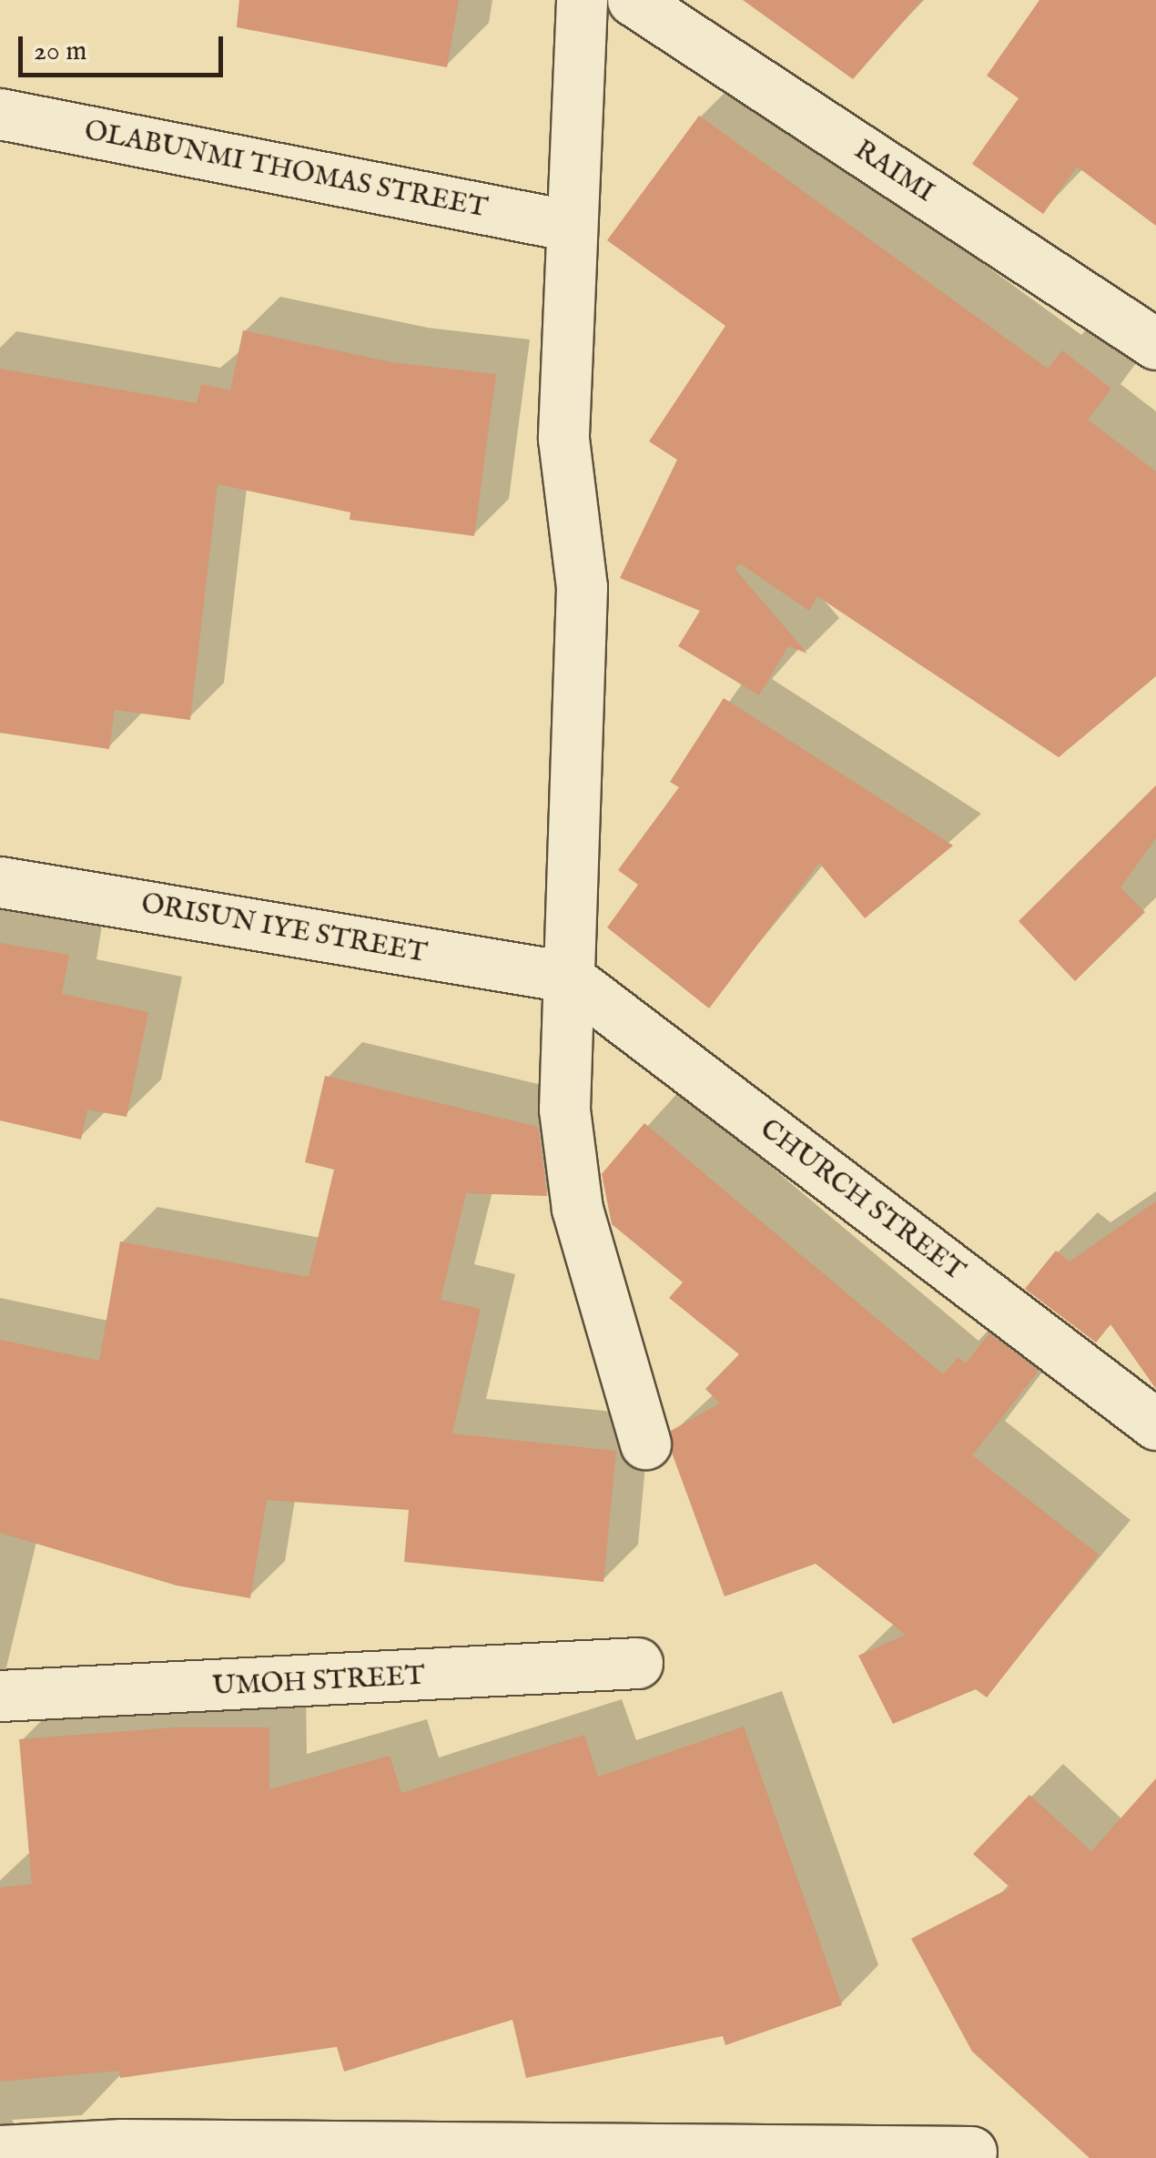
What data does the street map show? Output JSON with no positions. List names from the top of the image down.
{
  "streets": {
    "street": [
      "OLABUNMI THOMAS STREET",
      "RAIMI",
      "ORISUN IYE STREET",
      "CHURCH STREET",
      "UMOH STREET"
    ]
  },
  "crossings": [
    ["ORISUN IYE STREET", "CHURCH STREET"]
  ],
  "scale_bar": "20 m"
}
